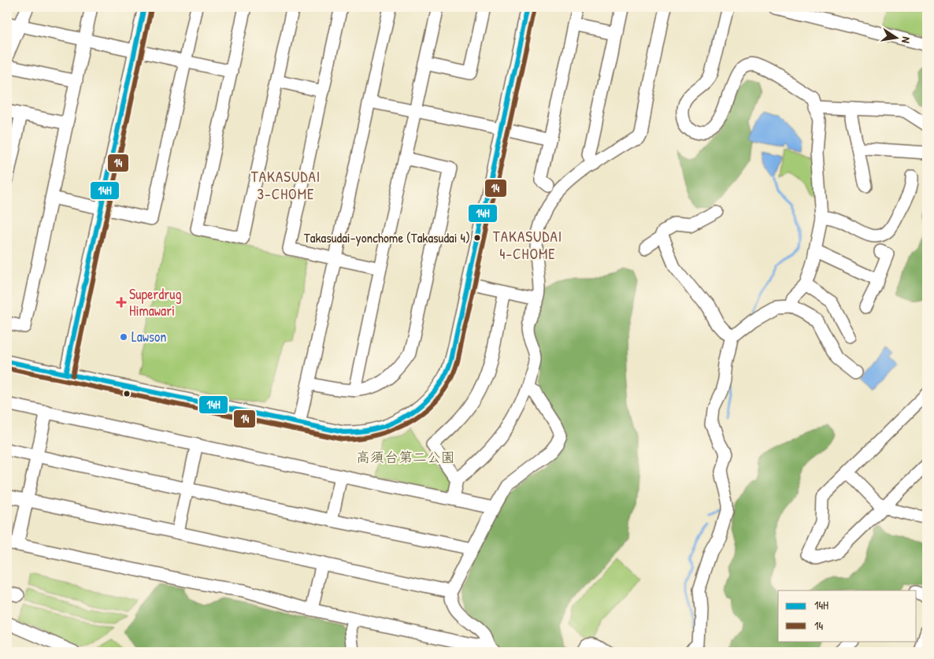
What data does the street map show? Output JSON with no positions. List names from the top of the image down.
{
  "districts": ["TAKASUDAI 3-CHOME", "TAKASUDAI 4-CHOME"],
  "parks": ["高須台第二公園"],
  "places": {
    "other": ["Takasudai-yonchome (Takasudai 4)", "Lawson"],
    "health": ["Superdrug Himawari"]
  },
  "lines": ["transit line 14H", "transit line 14"],
  "legend": ["14H", "14"],
  "north": "right"
}
